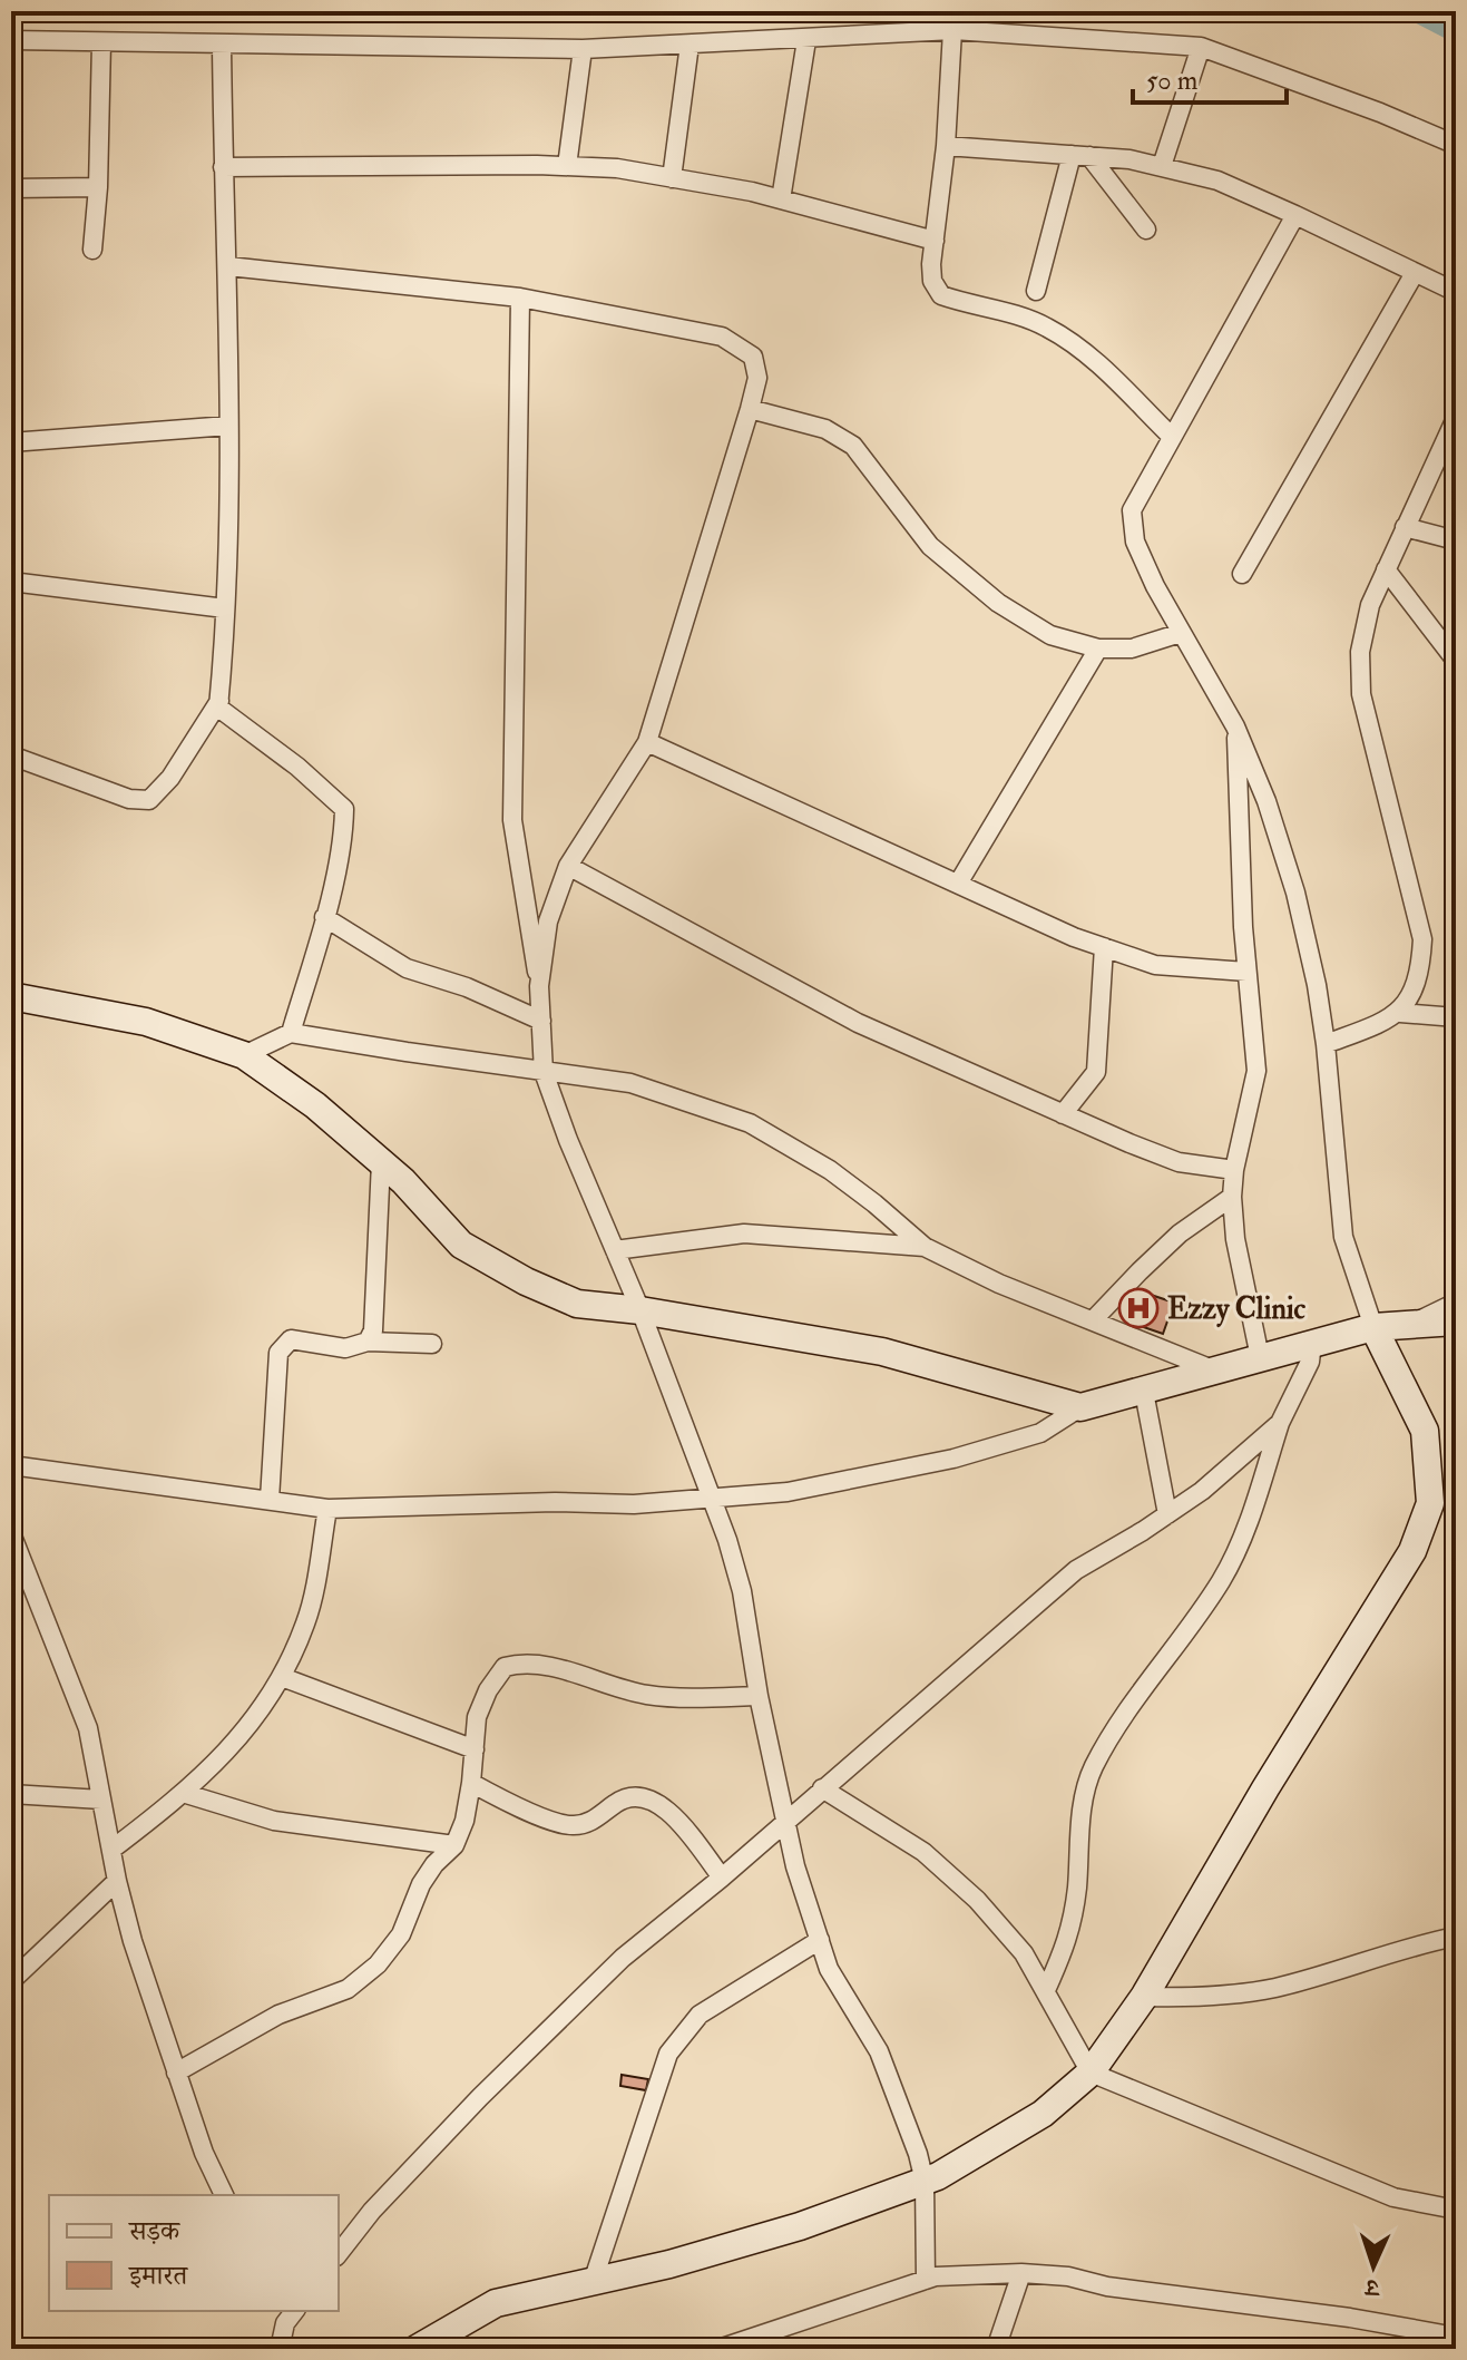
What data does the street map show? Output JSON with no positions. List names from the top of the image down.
{
  "places": {
    "hospital": ["Ezzy Clinic"]
  },
  "legend": ["सड़क", "इमारत"],
  "scale_bar": "50 m",
  "north": "bottom"
}
